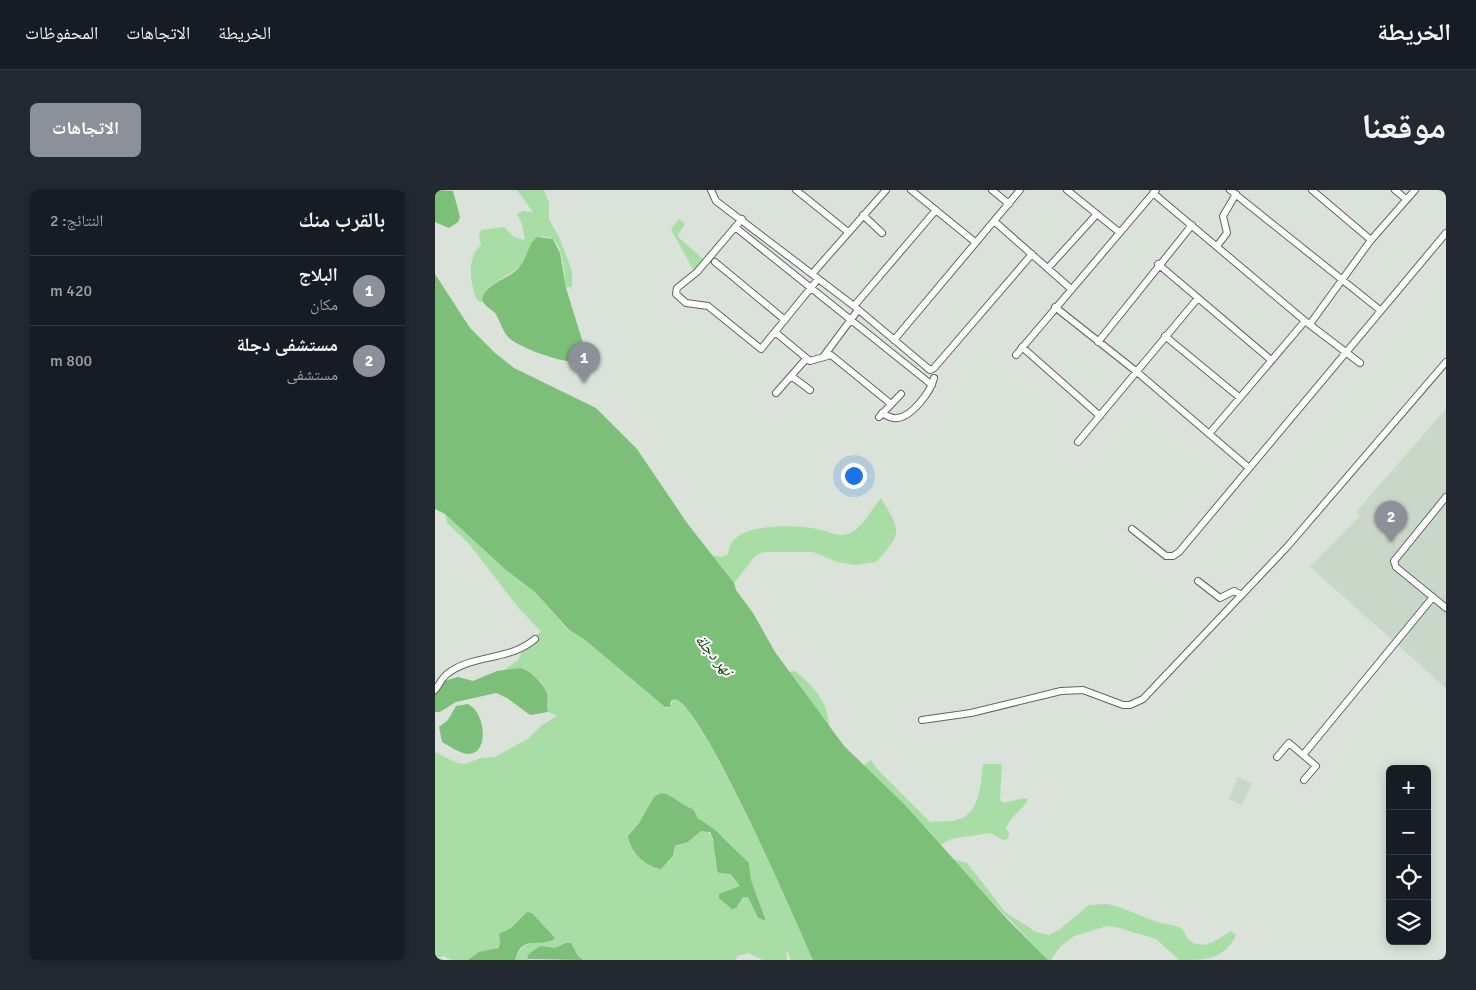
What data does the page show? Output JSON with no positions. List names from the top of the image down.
{
  "water": ["نهر دجلة"],
  "page": {
    "header": "الخريطة",
    "nav": ["الخريطة", "الاتجاهات", "المحفوظات"],
    "title": "موقعنا",
    "buttons": "الاتجاهات",
    "heading": ["بالقرب منك", "النتائج: 2"],
    "list": [
      {
        "mark": "1",
        "name": "البلاج",
        "note": "مكان",
        "value": "420 m"
      },
      {
        "mark": "2",
        "name": "مستشفى دجلة",
        "note": "مستشفى",
        "value": "800 m"
      }
    ],
    "pins": ["1", "2"],
    "map_buttons": ["+", "−"]
  }
}
